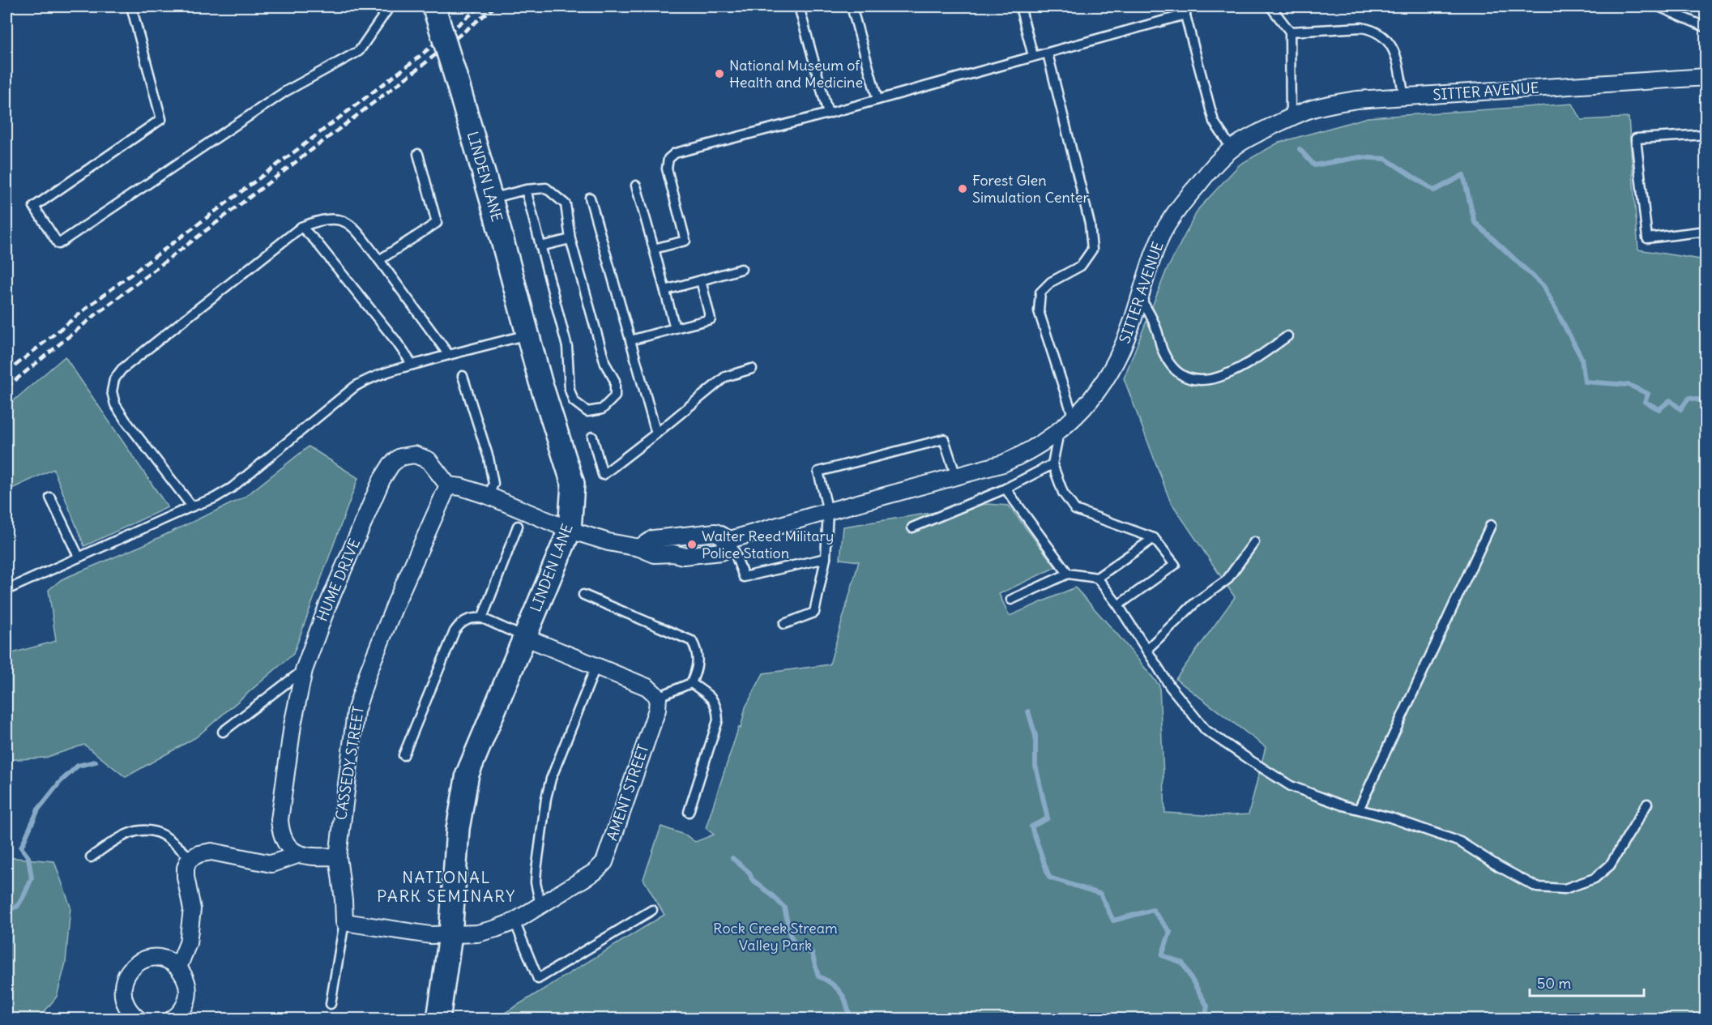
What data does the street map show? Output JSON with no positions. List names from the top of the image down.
{
  "streets": {
    "street": [
      "SITTER AVENUE",
      "LINDEN LANE",
      "HUME DRIVE",
      "CASSEDY STREET",
      "AMENT STREET"
    ]
  },
  "crossings": [
    ["SITTER AVENUE", "LINDEN LANE"],
    ["LINDEN LANE", "AMENT STREET"],
    ["HUME DRIVE", "CASSEDY STREET"]
  ],
  "districts": ["NATIONAL PARK SEMINARY"],
  "parks": ["Rock Creek Stream Valley Park"],
  "places": ["National Museum of Health and Medicine", "Forest Glen Simulation Center", "Walter Reed Military Police Station"],
  "scale_bar": "50 m"
}
